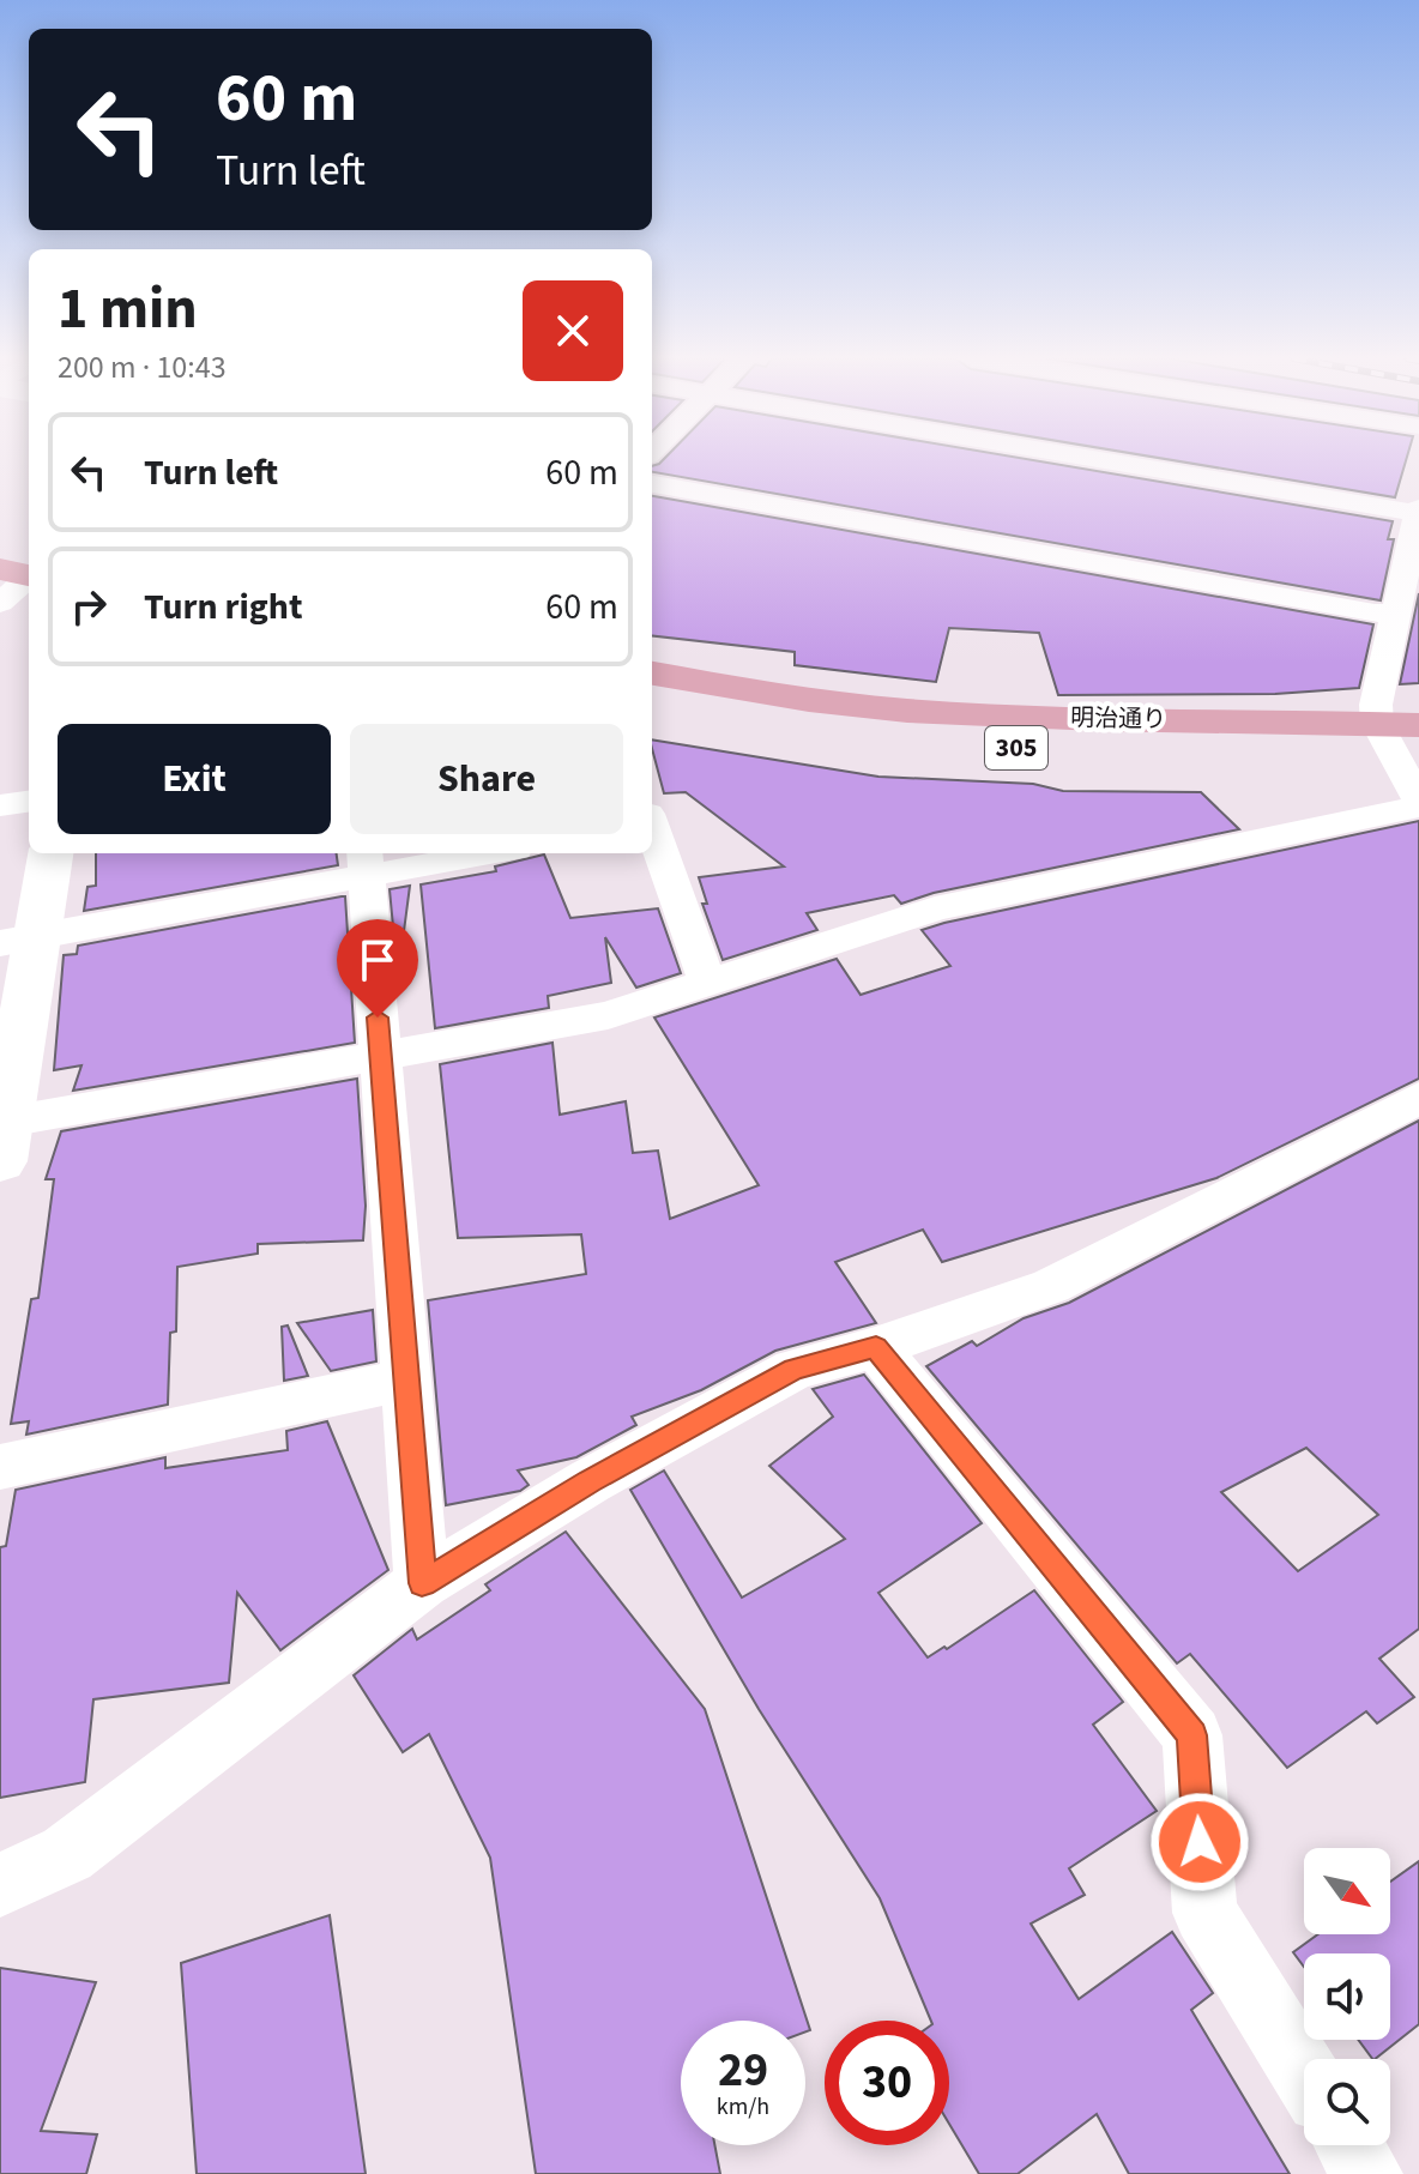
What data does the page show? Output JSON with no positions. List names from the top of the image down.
{
  "streets": {
    "main road": ["明治通り", "305"]
  },
  "north": "bottom right",
  "page": {
    "turn": ["60 m", "Turn left"],
    "heading": ["1 min", "200 m · 10:43"],
    "list": [
      {
        "name": "Turn left",
        "value": "60 m"
      },
      {
        "name": "Turn right",
        "value": "60 m"
      }
    ],
    "buttons": ["Exit", "Share"],
    "speed": "29 km/h",
    "limit": "30"
  }
}
